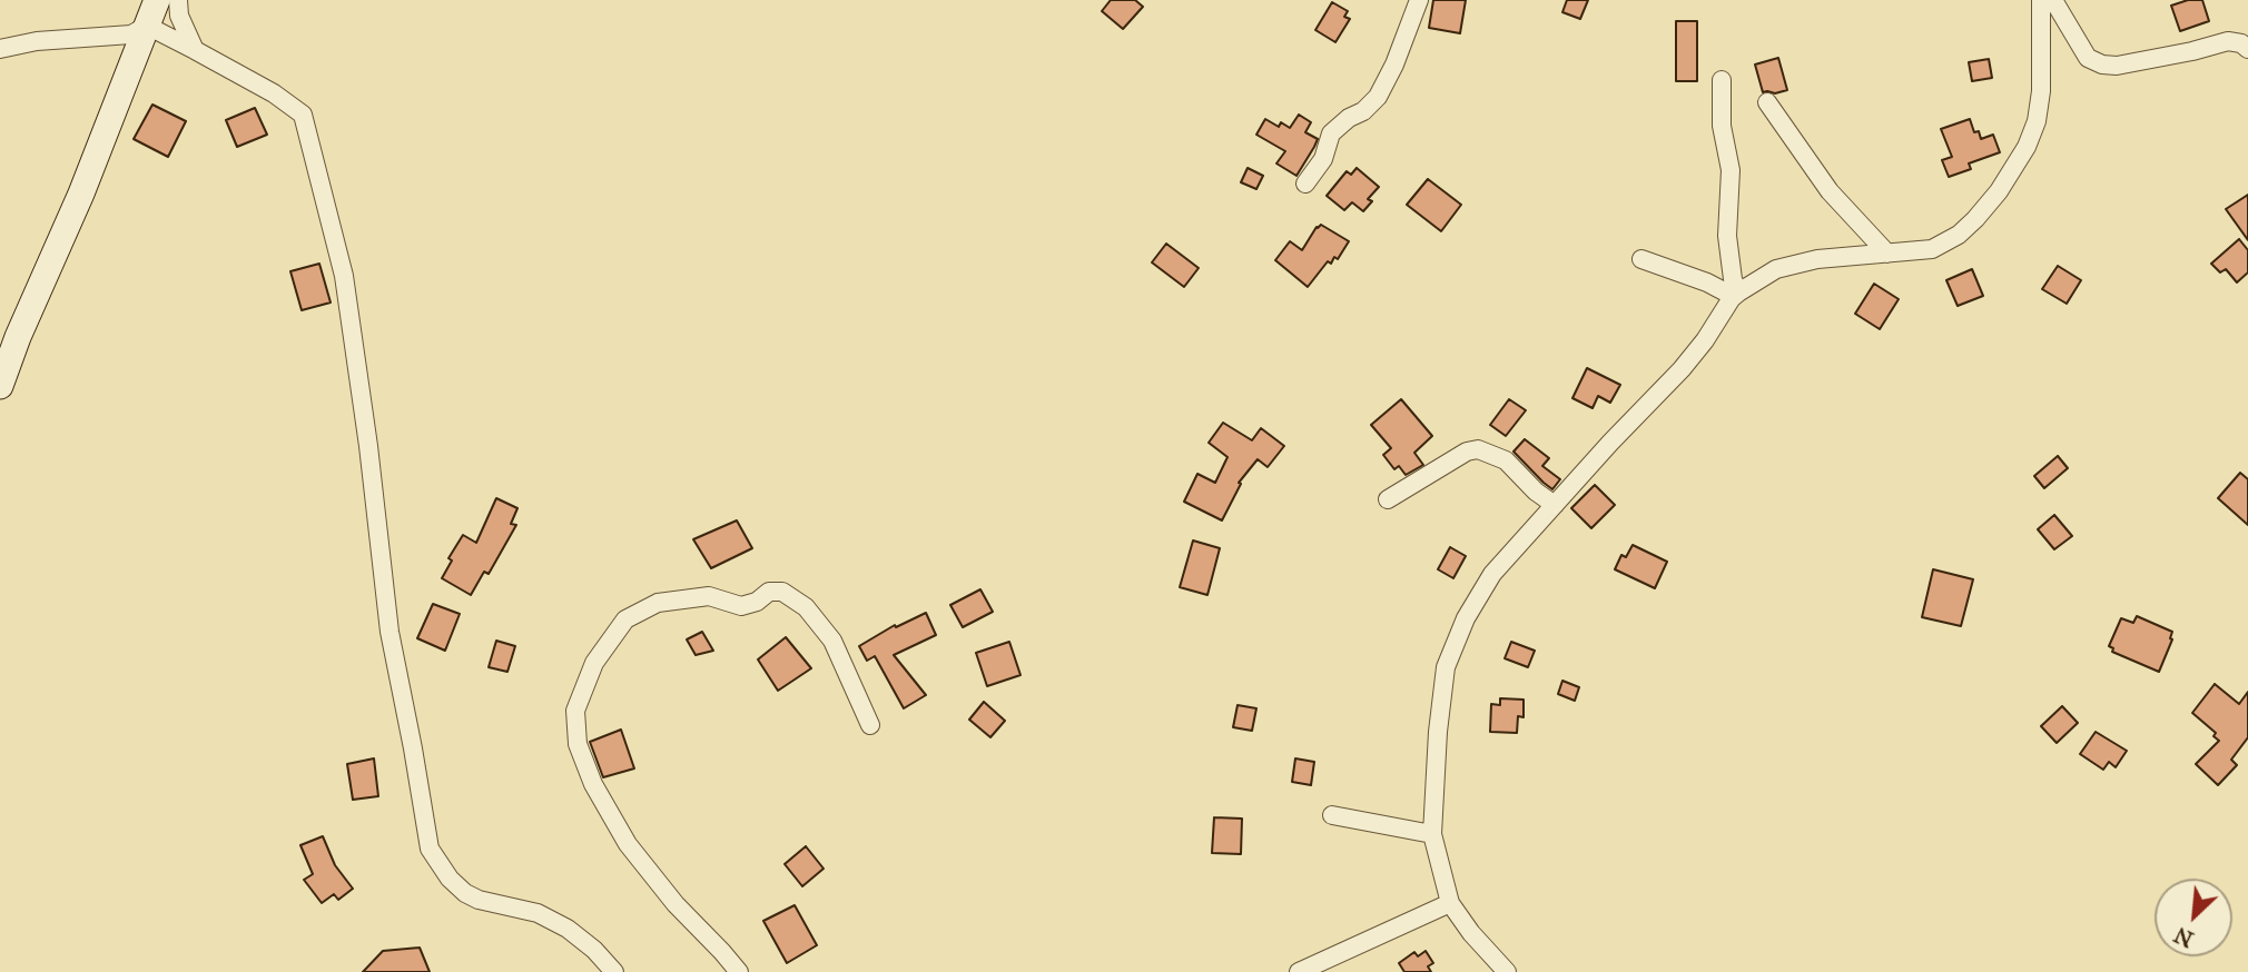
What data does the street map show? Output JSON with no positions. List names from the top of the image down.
{
  "north": "bottom left"
}
